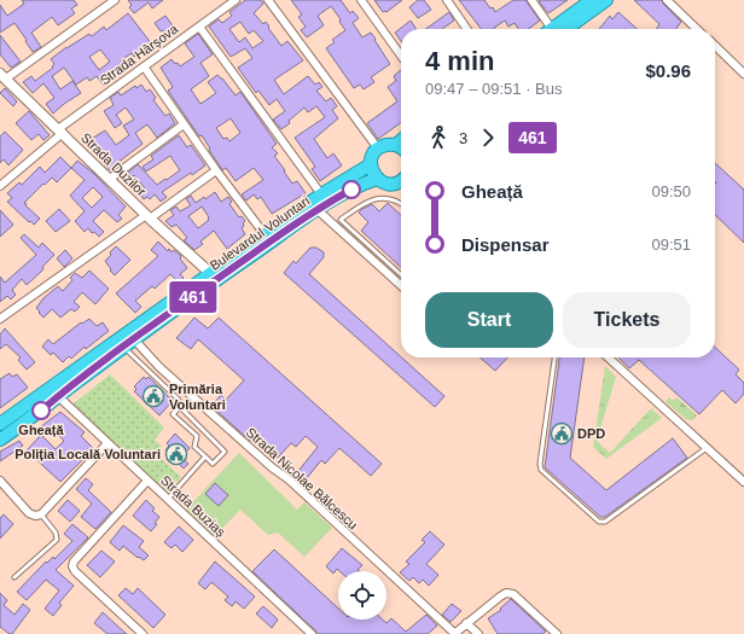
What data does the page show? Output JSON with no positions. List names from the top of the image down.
{
  "streets": {
    "highway": ["Bulevardul Voluntari"],
    "street": [
      "Strada Hârșova",
      "Strada Duzilor",
      "Strada Nicolae Bălcescu",
      "Strada Buziaș"
    ]
  },
  "crossings": [
    ["Strada Hârșova", "Strada Duzilor"],
    ["Strada Duzilor", "Bulevardul Voluntari"],
    ["Bulevardul Voluntari", "Strada Nicolae Bălcescu"],
    ["Bulevardul Voluntari", "Strada Buziaș"]
  ],
  "places": {
    "public building": ["Primăria Voluntari", "DPD", "Poliția Locală Voluntari"],
    "other": ["Gheață"]
  },
  "lines": ["bus line 461"],
  "page": {
    "on_map": "461",
    "heading": ["4 min", "09:47 – 09:51 · Bus", "$0.96"],
    "legs": ["3", "461"],
    "list": [
      {
        "name": "Gheață",
        "value": "09:50"
      },
      {
        "name": "Dispensar",
        "value": "09:51"
      }
    ],
    "buttons": ["Start", "Tickets"]
  }
}
